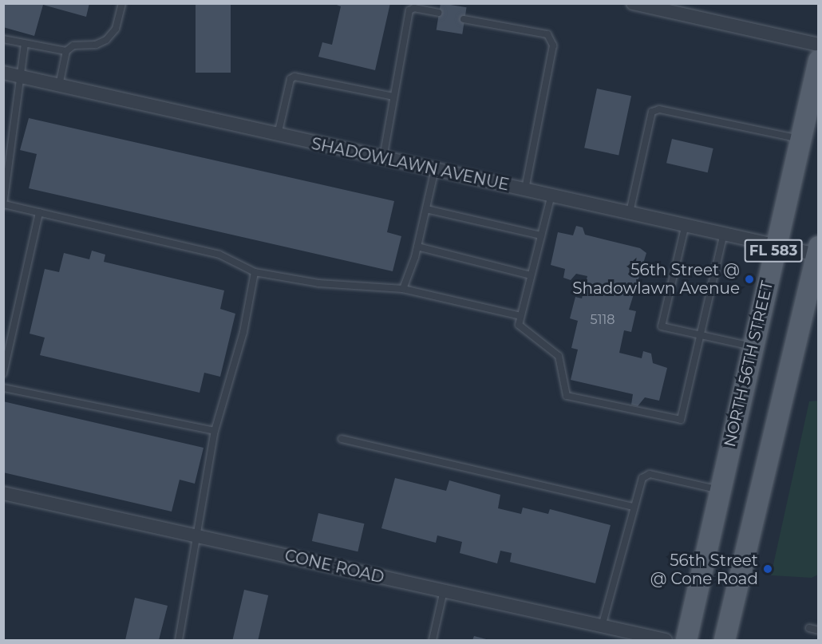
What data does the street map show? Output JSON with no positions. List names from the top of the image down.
{
  "streets": {
    "main road": ["FL 583", "NORTH 56TH STREET"],
    "street": ["SHADOWLAWN AVENUE", "CONE ROAD"]
  },
  "crossings": [
    ["SHADOWLAWN AVENUE", "FL 583"],
    ["SHADOWLAWN AVENUE", "NORTH 56TH STREET"]
  ],
  "places": ["56th Street @ Shadowlawn Avenue", "56th Street @ Cone Road"],
  "house_numbers": ["5118"]
}
